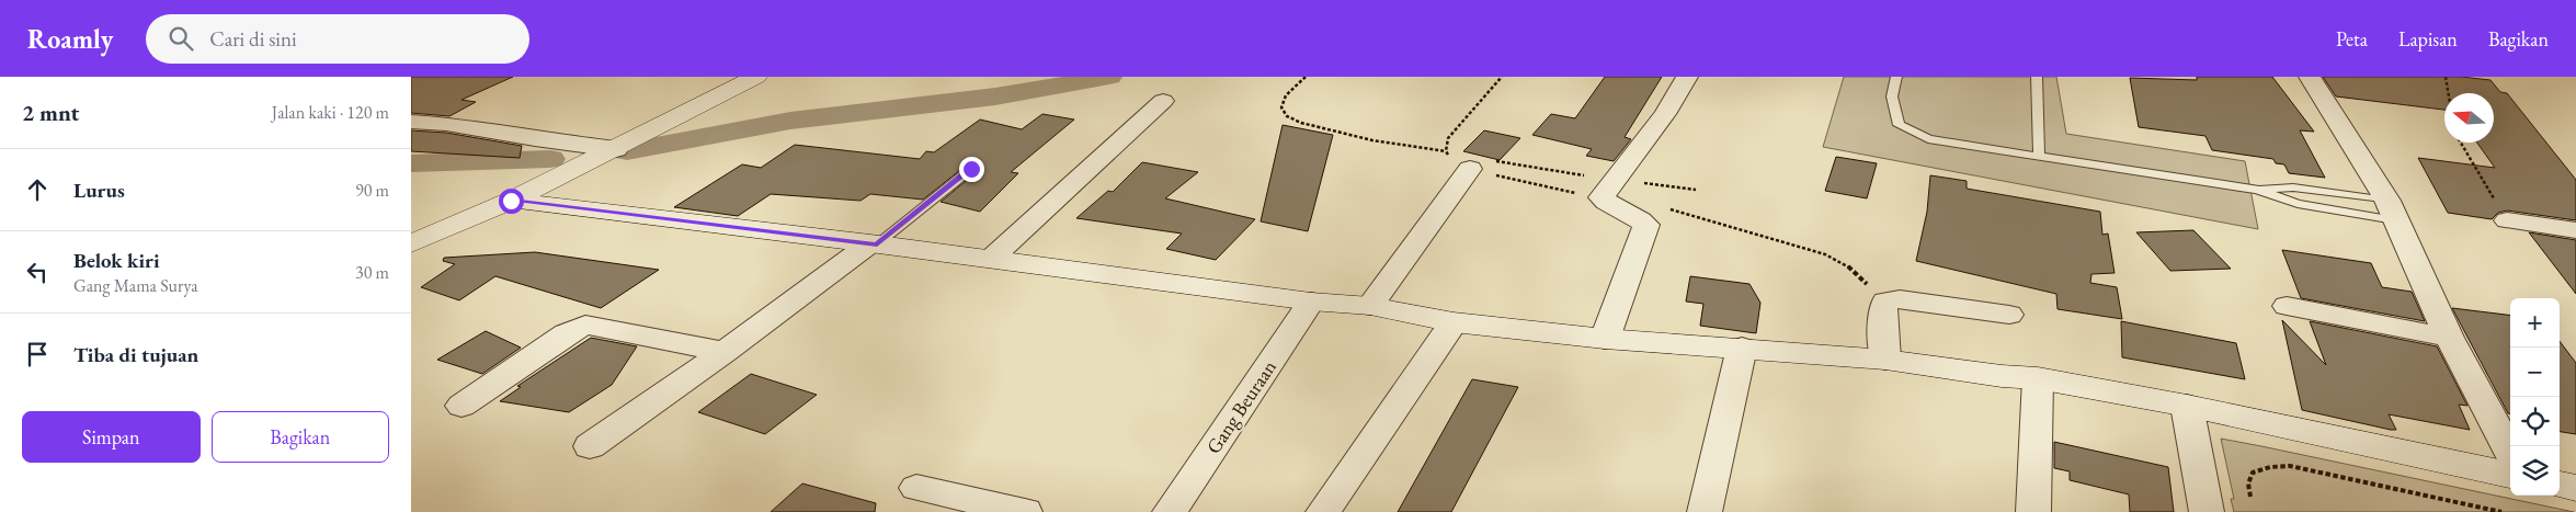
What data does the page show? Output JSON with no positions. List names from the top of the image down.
{
  "streets": {
    "street": ["Gang Beuraan"]
  },
  "north": "left",
  "page": {
    "header": "Roamly",
    "search": "Cari di sini",
    "nav": ["Peta", "Lapisan", "Bagikan"],
    "heading": ["2 mnt", "Jalan kaki · 120 m"],
    "list": [
      ["Lurus", "90 m"],
      ["Belok kiri", "Gang Mama Surya", "30 m"],
      "Tiba di tujuan"
    ],
    "map_buttons": ["+", "−"],
    "buttons": ["Simpan", "Bagikan"]
  }
}
